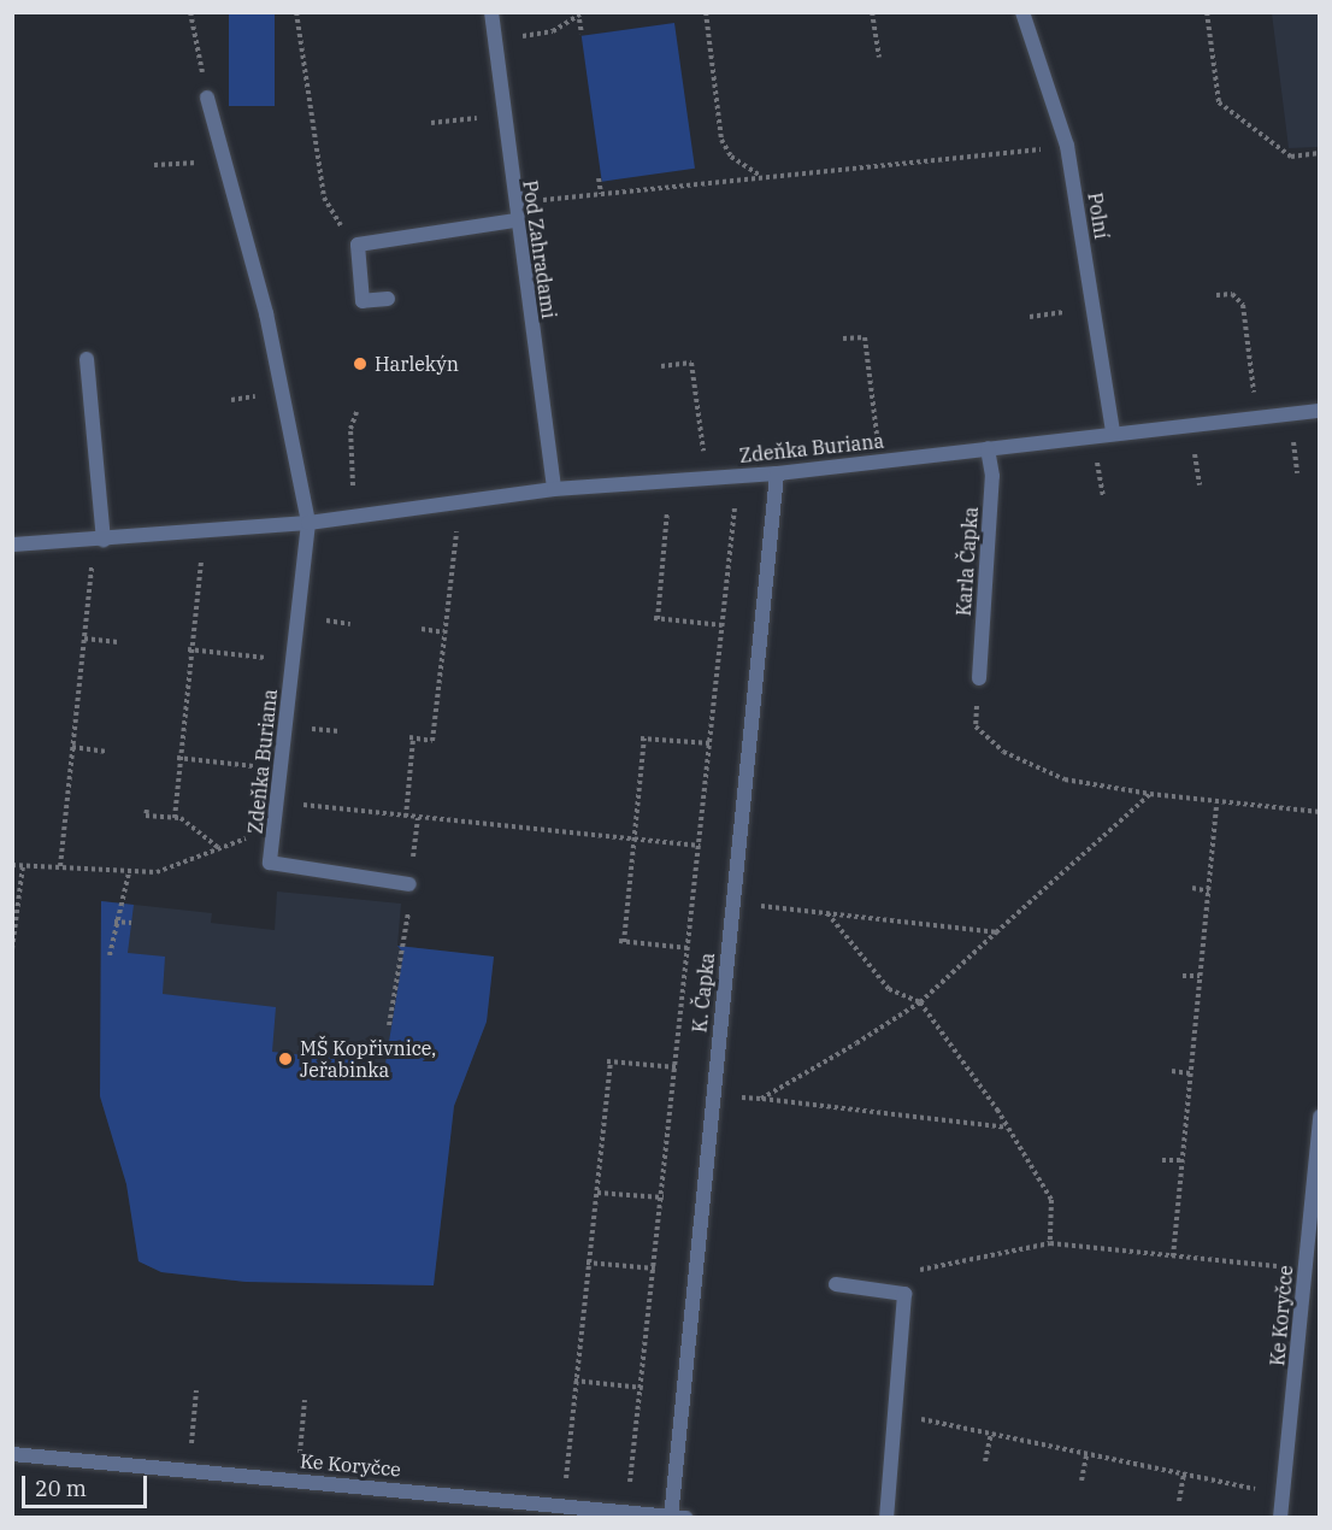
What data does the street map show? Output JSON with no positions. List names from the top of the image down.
{
  "streets": {
    "street": [
      "Polní",
      "Pod Zahradami",
      "Zdeňka Buriana",
      "Karla Čapka",
      "K. Čapka",
      "Ke Koryčce"
    ]
  },
  "crossings": [
    ["Polní", "Zdeňka Buriana"],
    ["Pod Zahradami", "Zdeňka Buriana"],
    ["Zdeňka Buriana", "Karla Čapka"],
    ["Zdeňka Buriana", "K. Čapka"],
    ["K. Čapka", "Ke Koryčce"]
  ],
  "places": ["Harlekýn", "MŠ Kopřivnice, Jeřabinka"],
  "scale_bar": "20 m"
}
